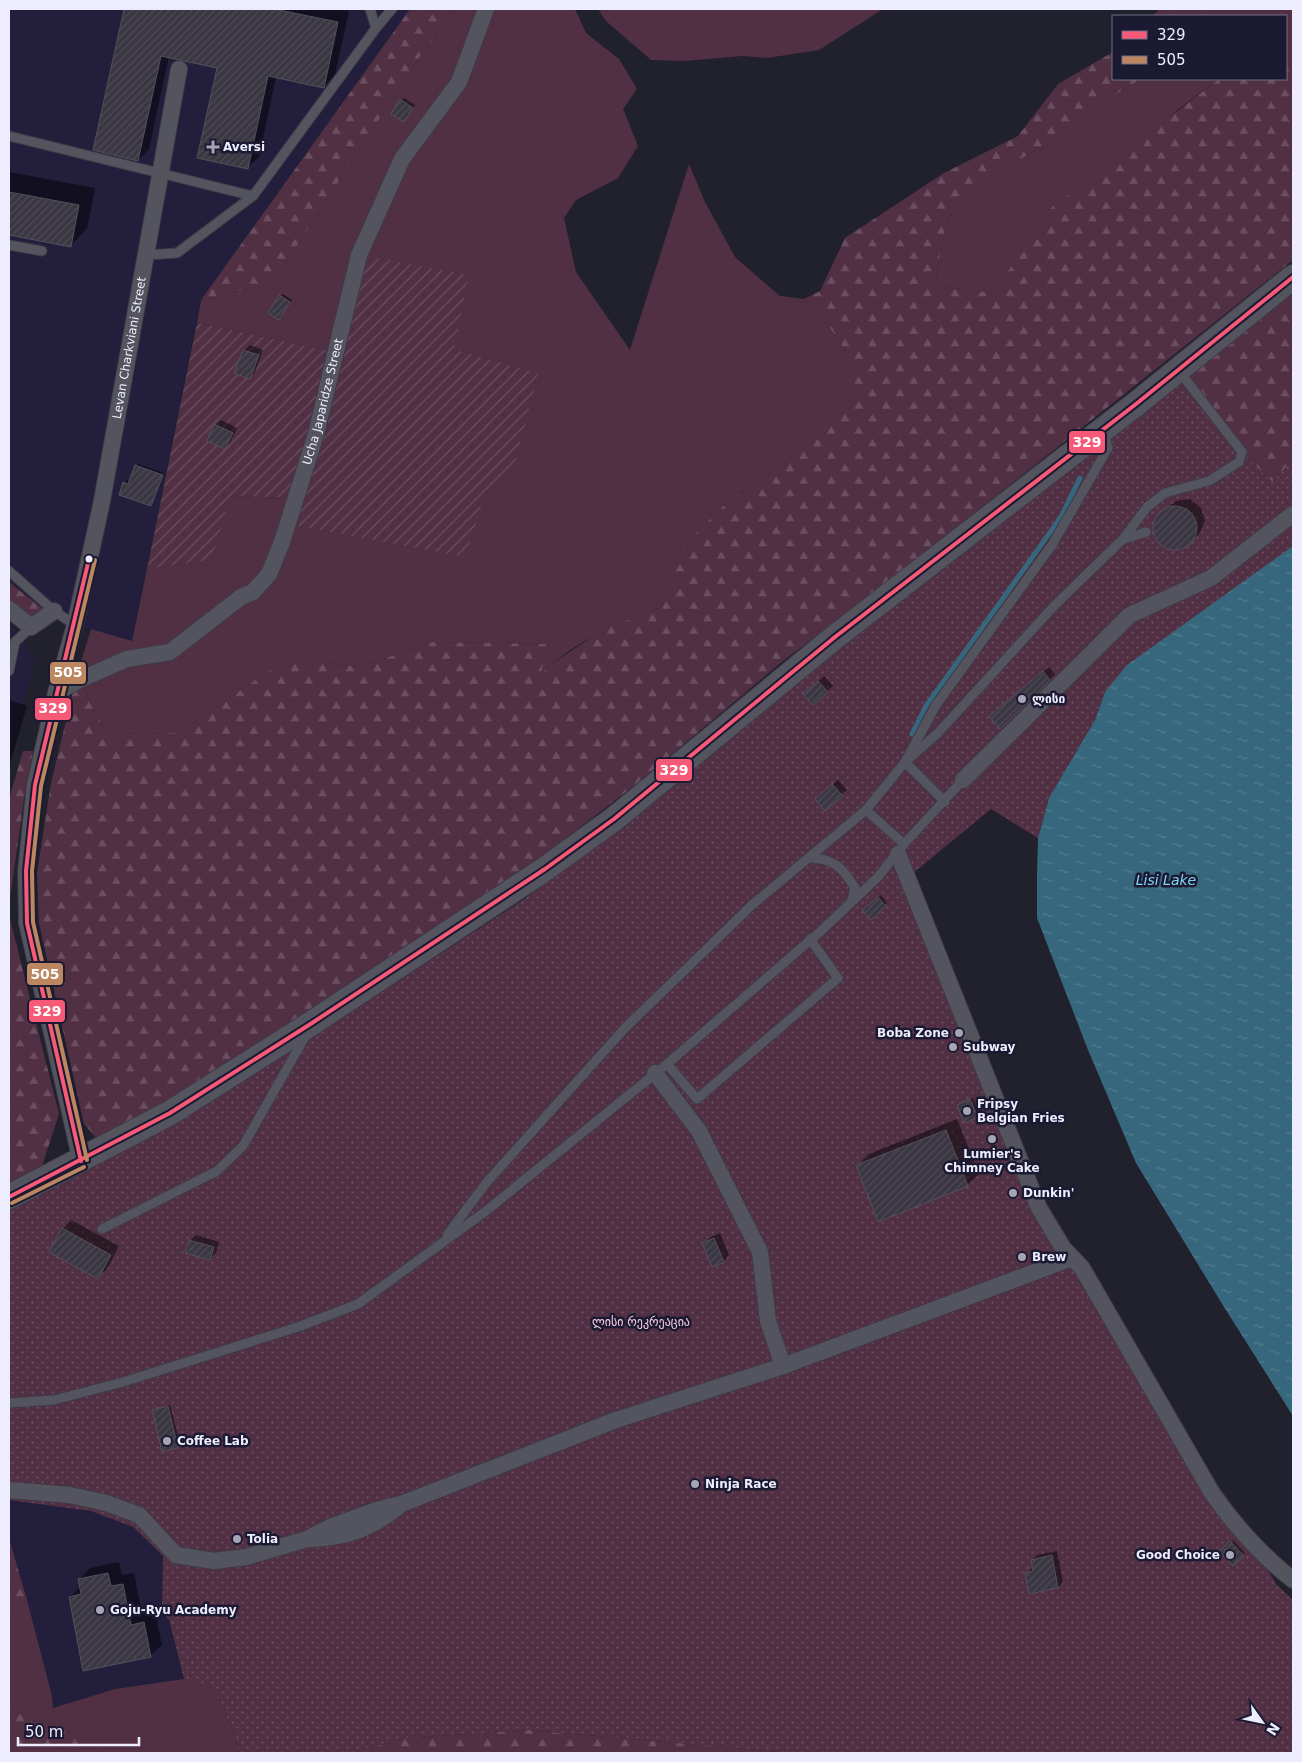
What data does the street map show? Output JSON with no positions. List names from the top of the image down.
{
  "streets": {
    "street": ["Levan Charkviani Street", "Ucha Japaridze Street"]
  },
  "crossings": [
    ["Levan Charkviani Street", "Ucha Japaridze Street"]
  ],
  "water": ["Lisi Lake"],
  "parks": ["ლისი რეკრეაცია"],
  "places": {
    "health": ["Aversi"],
    "other": [
      "ლისი",
      "Boba Zone",
      "Subway",
      "Fripsy Belgian Fries",
      "Lumier's Chimney Cake",
      "Dunkin'",
      "Brew",
      "Coffee Lab",
      "Ninja Race",
      "Tolia",
      "Good Choice",
      "Goju-Ryu Academy"
    ]
  },
  "lines": ["transit line 329", "transit line 505"],
  "legend": ["329", "505"],
  "scale_bar": "50 m",
  "north": "bottom right"
}
